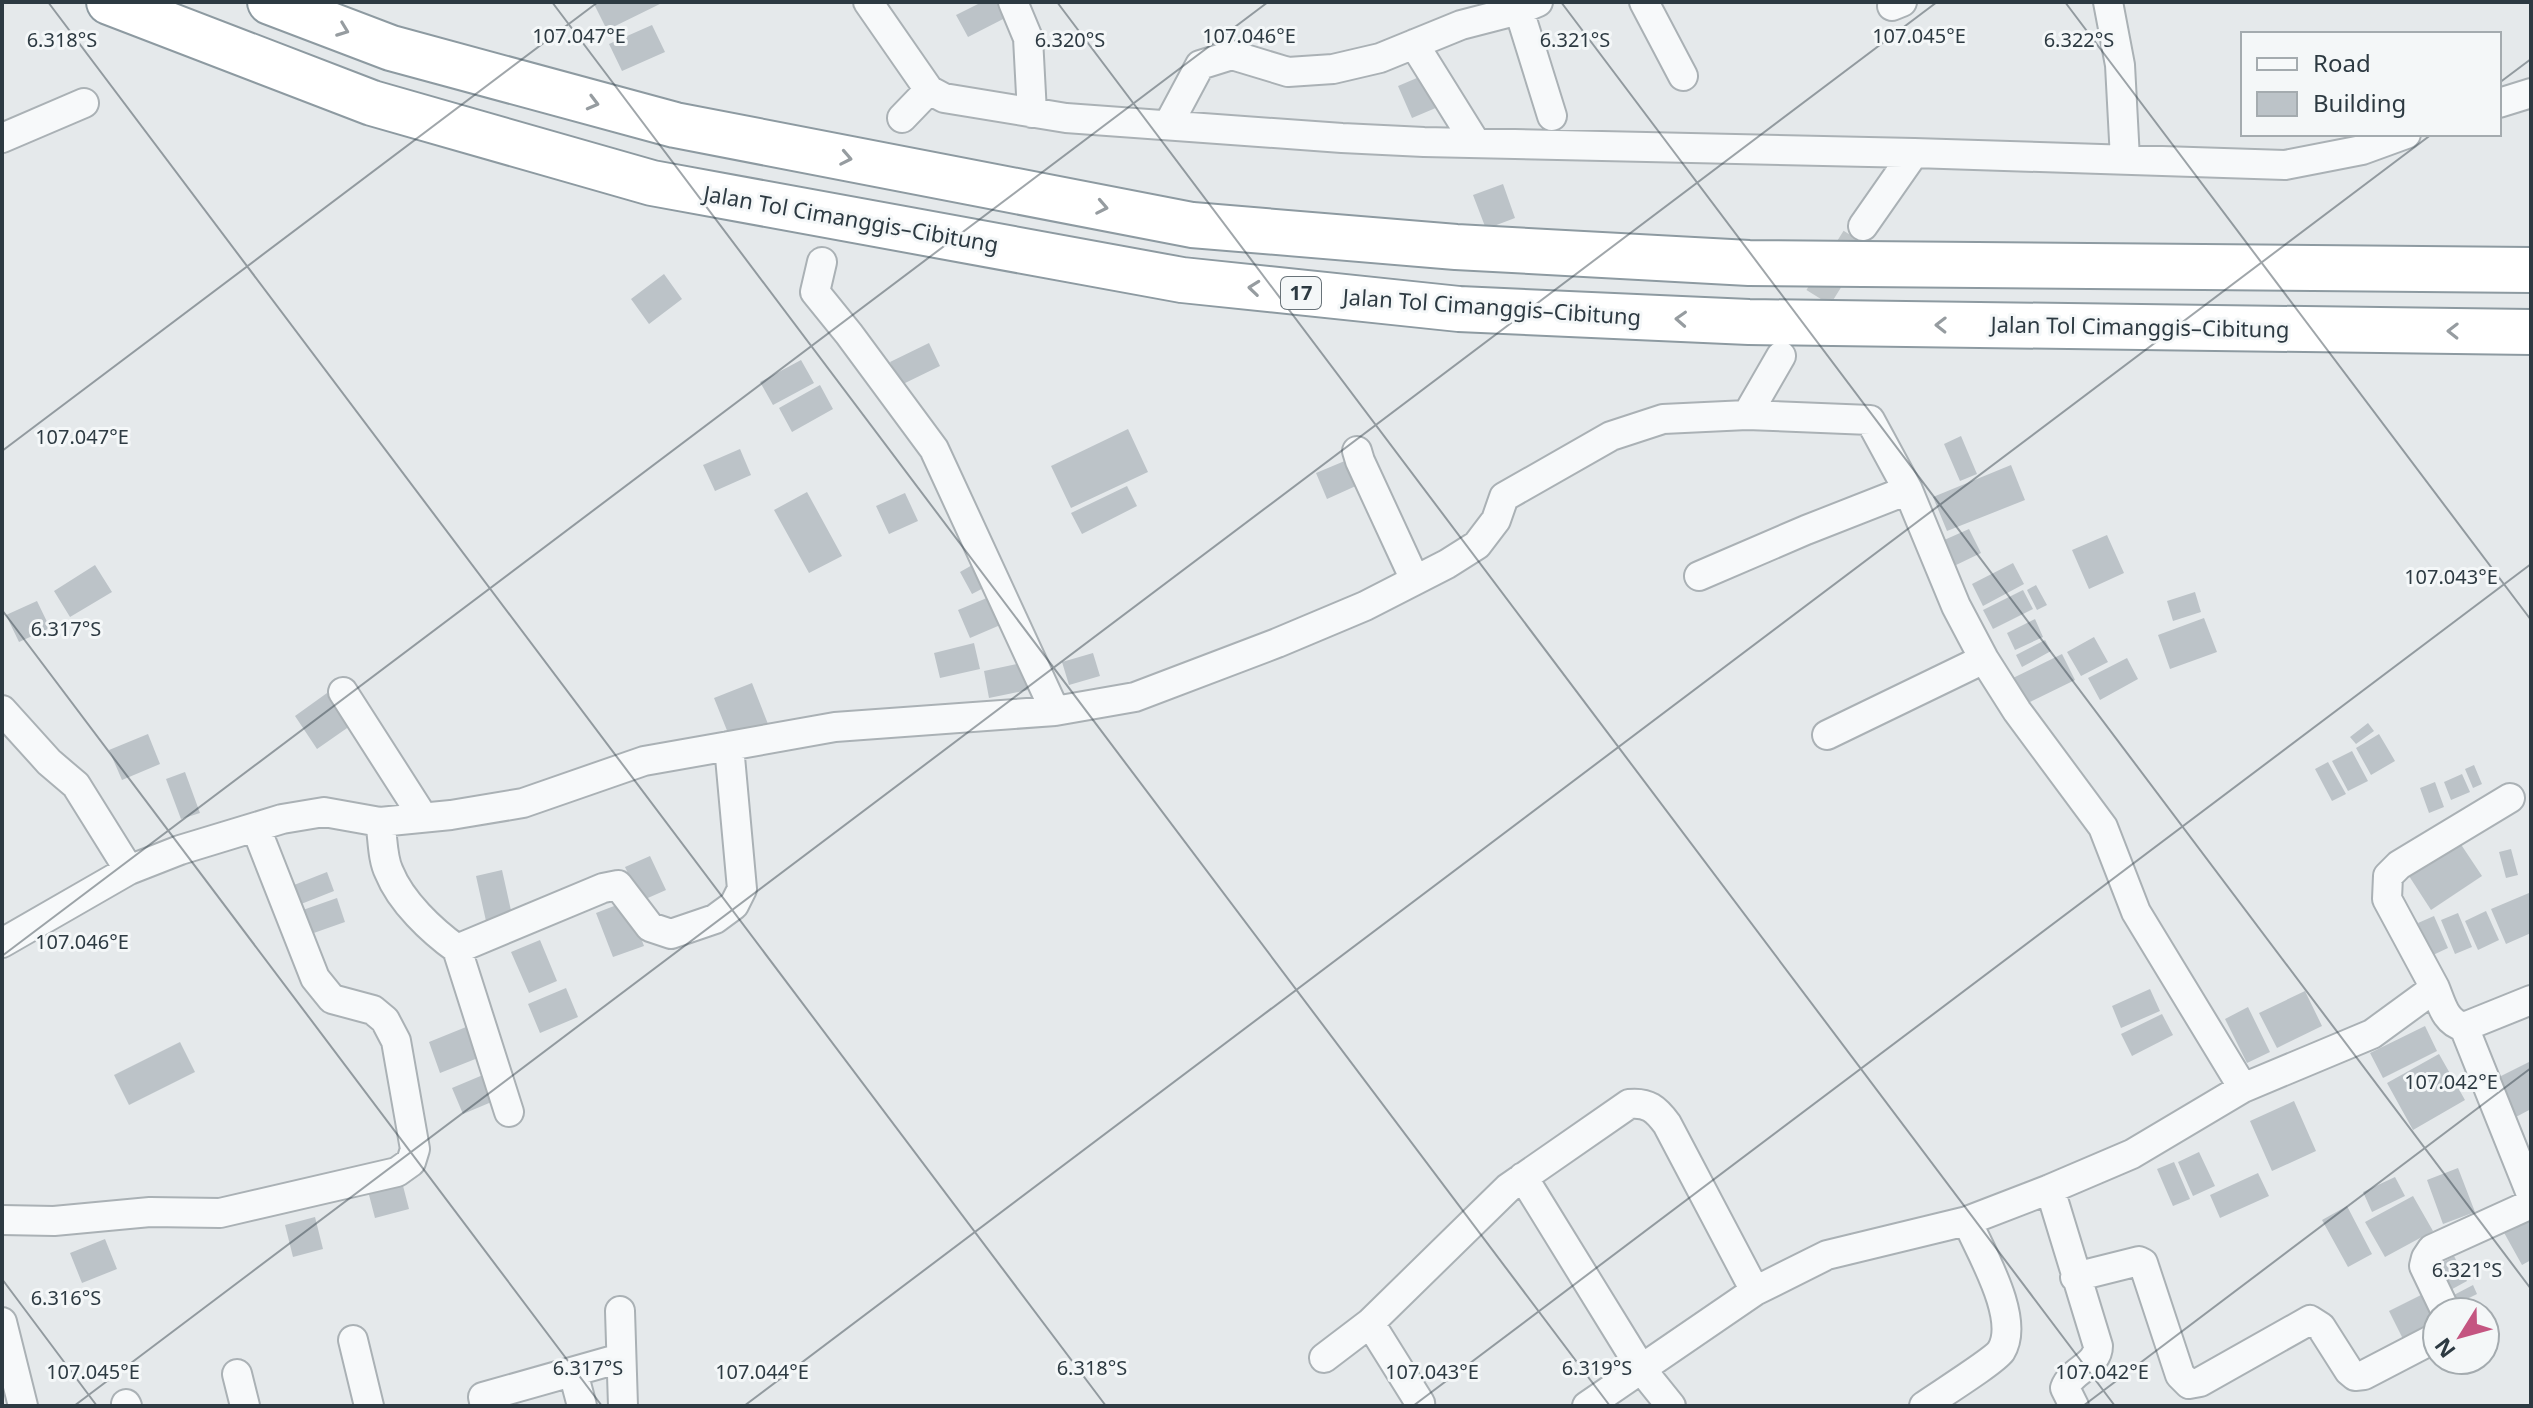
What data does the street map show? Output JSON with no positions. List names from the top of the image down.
{
  "streets": {
    "highway": ["Jalan Tol Cimanggis–Cibitung", "17"]
  },
  "legend": ["Road", "Building"],
  "north": "bottom left",
  "coordinates": [
    "107.047°E",
    "107.046°E",
    "107.045°E",
    "6.318°S",
    "6.320°S",
    "6.321°S",
    "6.322°S",
    "107.043°E",
    "6.317°S",
    "107.042°E",
    "6.316°S",
    "6.319°S",
    "107.044°E"
  ]
}
